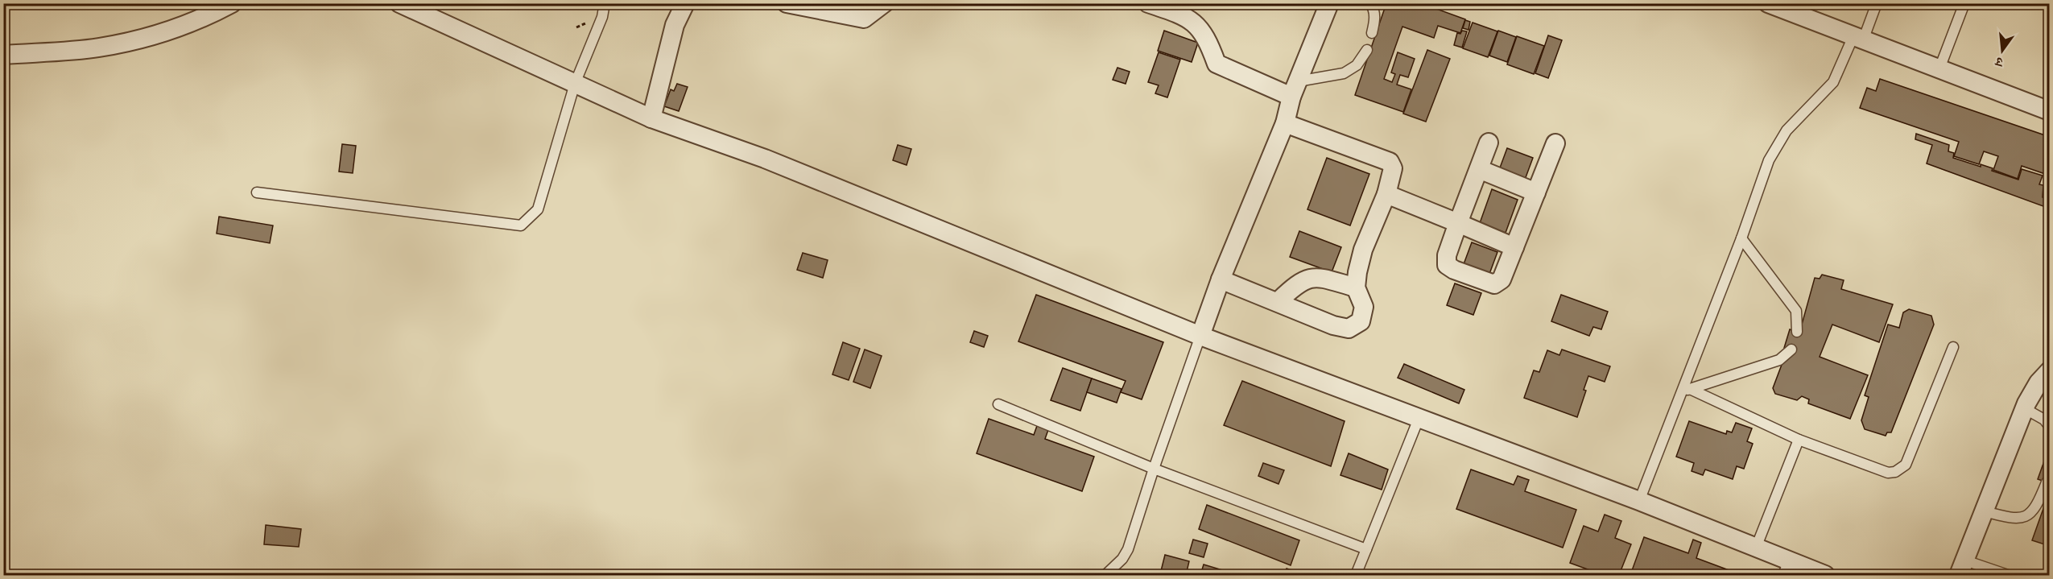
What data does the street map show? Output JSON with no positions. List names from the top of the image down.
{
  "north": "bottom"
}
